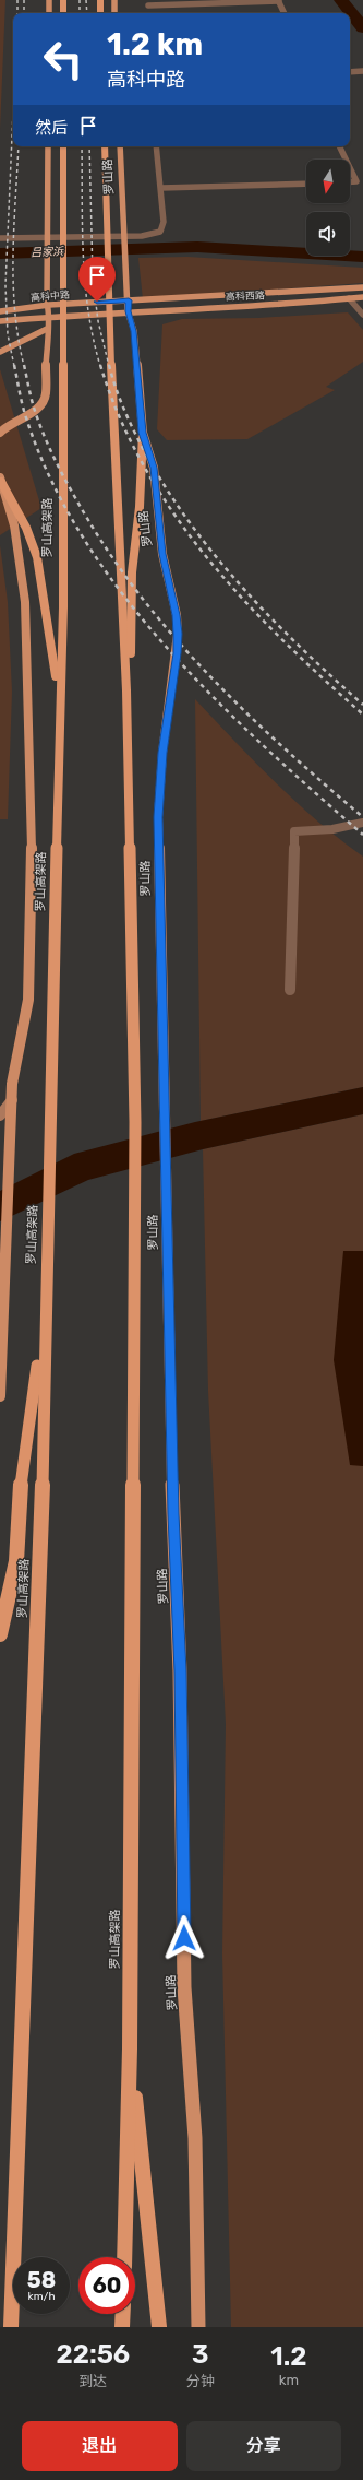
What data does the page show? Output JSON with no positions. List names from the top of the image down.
{
  "streets": {
    "highway": ["罗山高架路"],
    "main road": ["罗山路", "高科中路", "高科西路"]
  },
  "crossings": [
    ["罗山路", "高科中路"],
    ["罗山路", "高科西路"],
    ["高科中路", "高科西路"]
  ],
  "water": ["吕家浜"],
  "north": "bottom",
  "page": {
    "turn": ["1.2 km", "高科中路"],
    "then": "然后",
    "speed": "58 km/h",
    "limit": "60",
    "eta": [
      "22:56",
      "到达",
      "3",
      "分钟",
      "1.2",
      "km"
    ],
    "buttons": ["退出", "分享"]
  }
}
